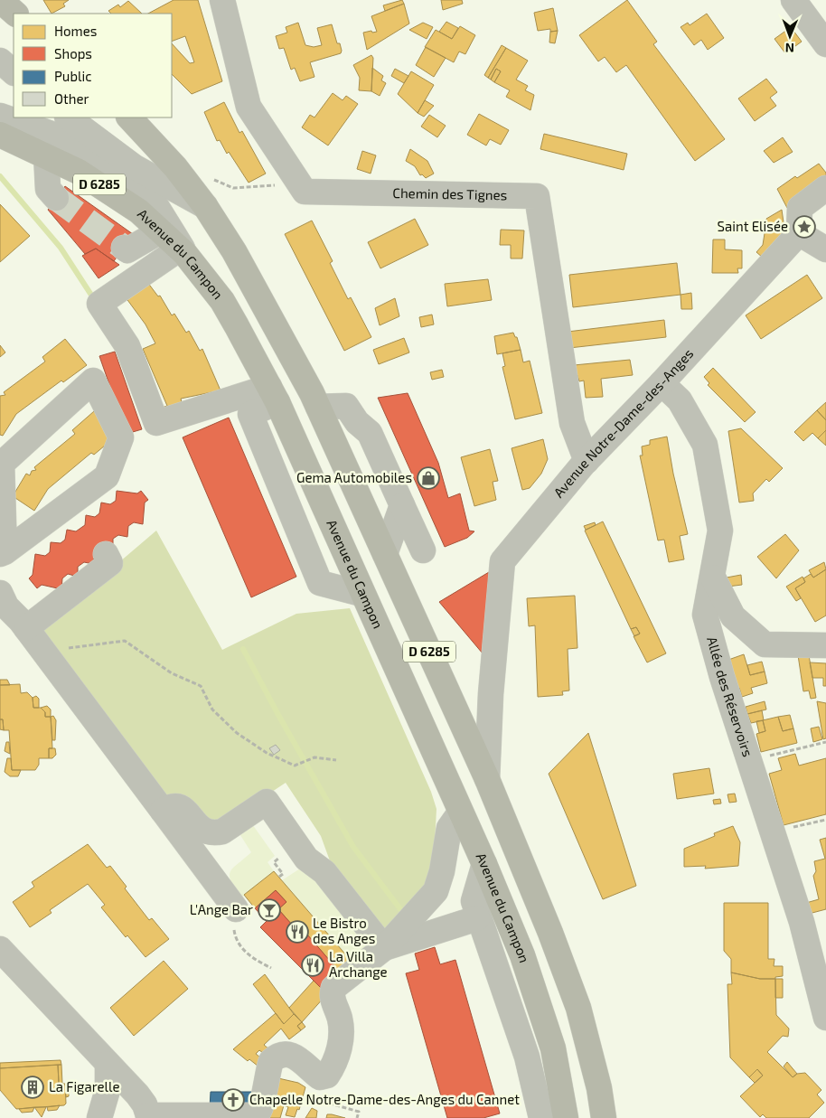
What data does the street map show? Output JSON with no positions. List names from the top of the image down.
{
  "streets": {
    "main road": ["D 6285", "Avenue du Campon"],
    "street": ["Chemin des Tignes", "Avenue Notre-Dame-des-Anges", "Allée des Réservoirs"]
  },
  "crossings": [
    ["D 6285", "Avenue Notre-Dame-des-Anges"],
    ["Chemin des Tignes", "Avenue Notre-Dame-des-Anges"],
    ["Avenue Notre-Dame-des-Anges", "Allée des Réservoirs"]
  ],
  "places": {
    "place": ["Saint Elisée"],
    "shop": ["Gema Automobiles"],
    "bar": ["L'Ange Bar"],
    "restaurant": ["Le Bistro des Anges", "La Villa Archange"],
    "building": ["La Figarelle"],
    "church": ["Chapelle Notre-Dame-des-Anges du Cannet"]
  },
  "legend": [
    "Homes",
    "Shops",
    "Public",
    "Other"
  ],
  "north": "bottom"
}
